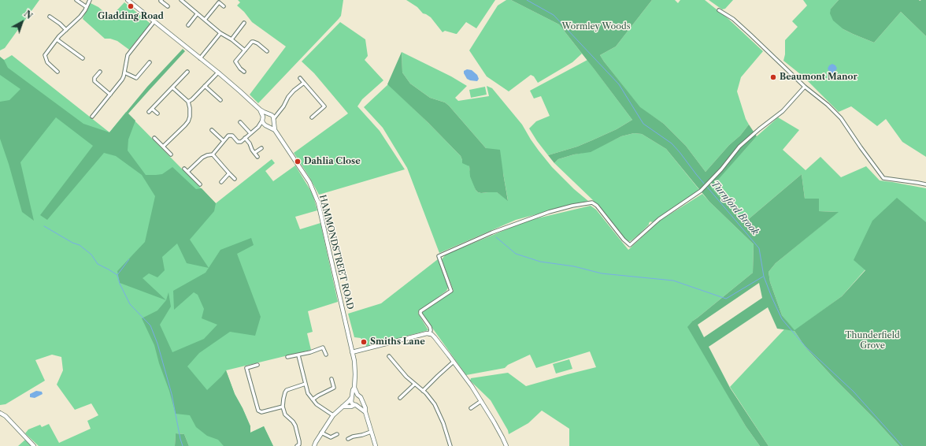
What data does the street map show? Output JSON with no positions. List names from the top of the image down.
{
  "streets": {
    "street": ["HAMMONDSTREET ROAD"]
  },
  "water": ["Turnford Brook"],
  "parks": ["Wormley Woods", "Thunderfield Grove"],
  "places": [
    "Gladding Road",
    "Beaumont Manor",
    "Dahlia Close",
    "Smiths Lane"
  ],
  "north": "top right"
}
